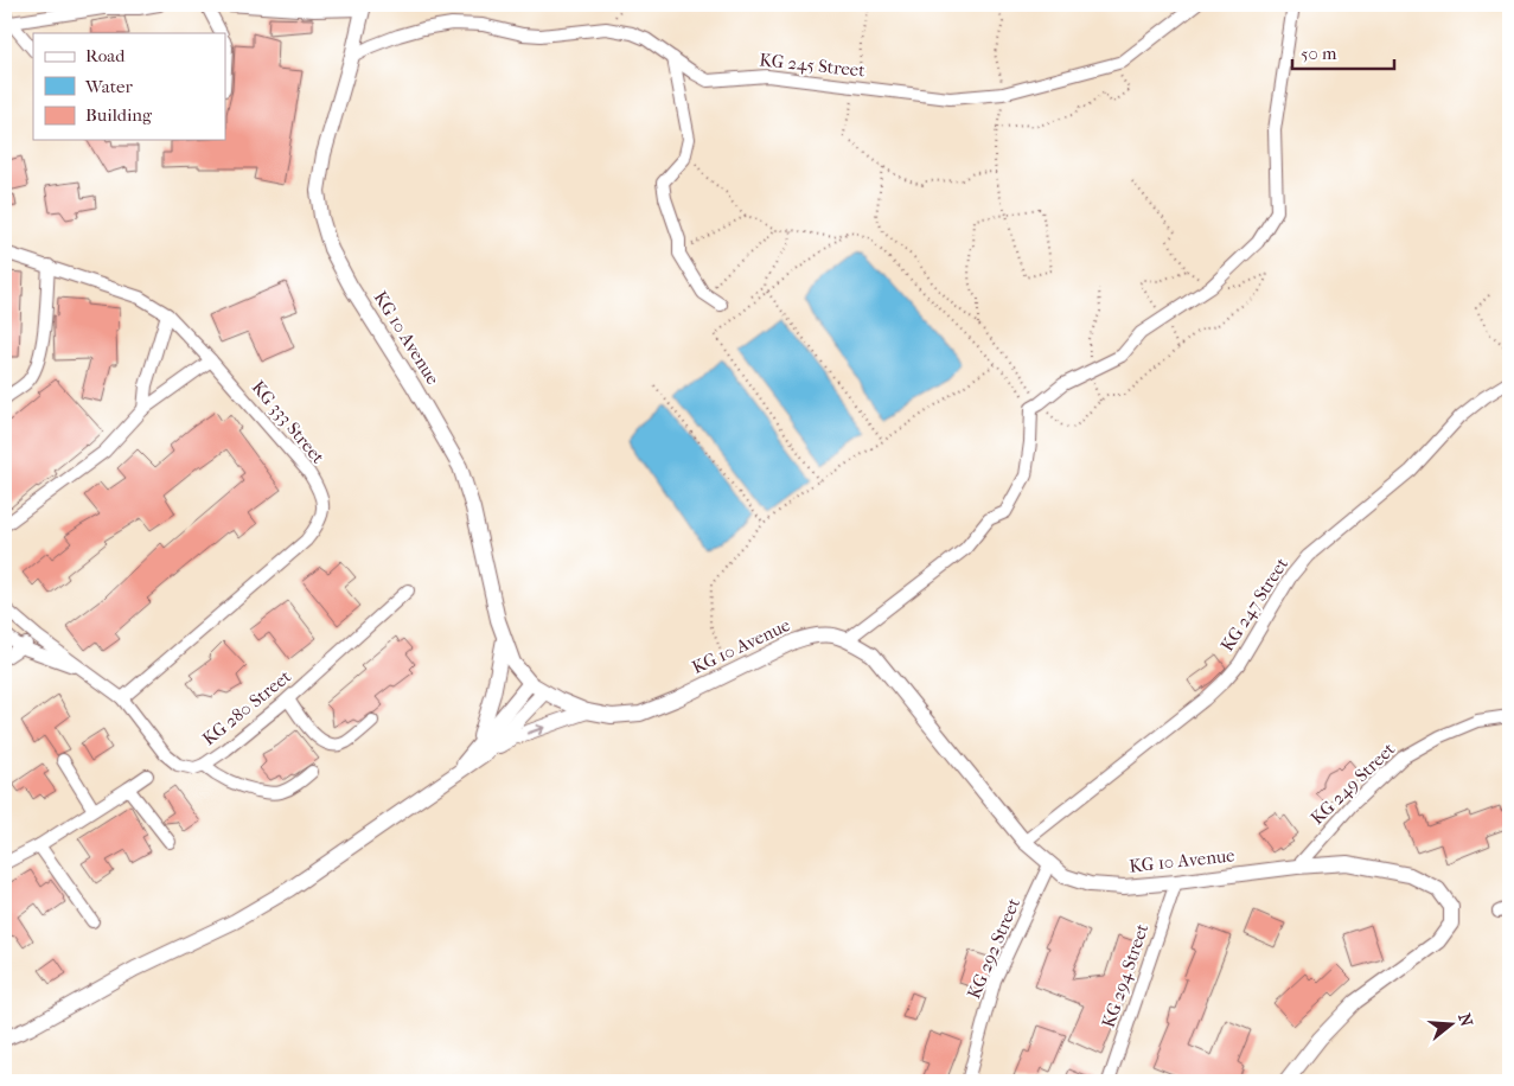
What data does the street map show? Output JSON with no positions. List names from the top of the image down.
{
  "streets": {
    "street": [
      "KG 245 Street",
      "KG 10 Avenue",
      "KG 333 Street",
      "KG 247 Street",
      "KG 280 Street",
      "KG 249 Street",
      "KG 292 Street",
      "KG 294 Street"
    ]
  },
  "crossings": [
    ["KG 245 Street", "KG 10 Avenue"],
    ["KG 10 Avenue", "KG 247 Street"],
    ["KG 10 Avenue", "KG 249 Street"],
    ["KG 10 Avenue", "KG 292 Street"],
    ["KG 10 Avenue", "KG 294 Street"],
    ["KG 333 Street", "KG 280 Street"]
  ],
  "legend": ["Road", "Water", "Building"],
  "scale_bar": "50 m",
  "north": "right"
}
